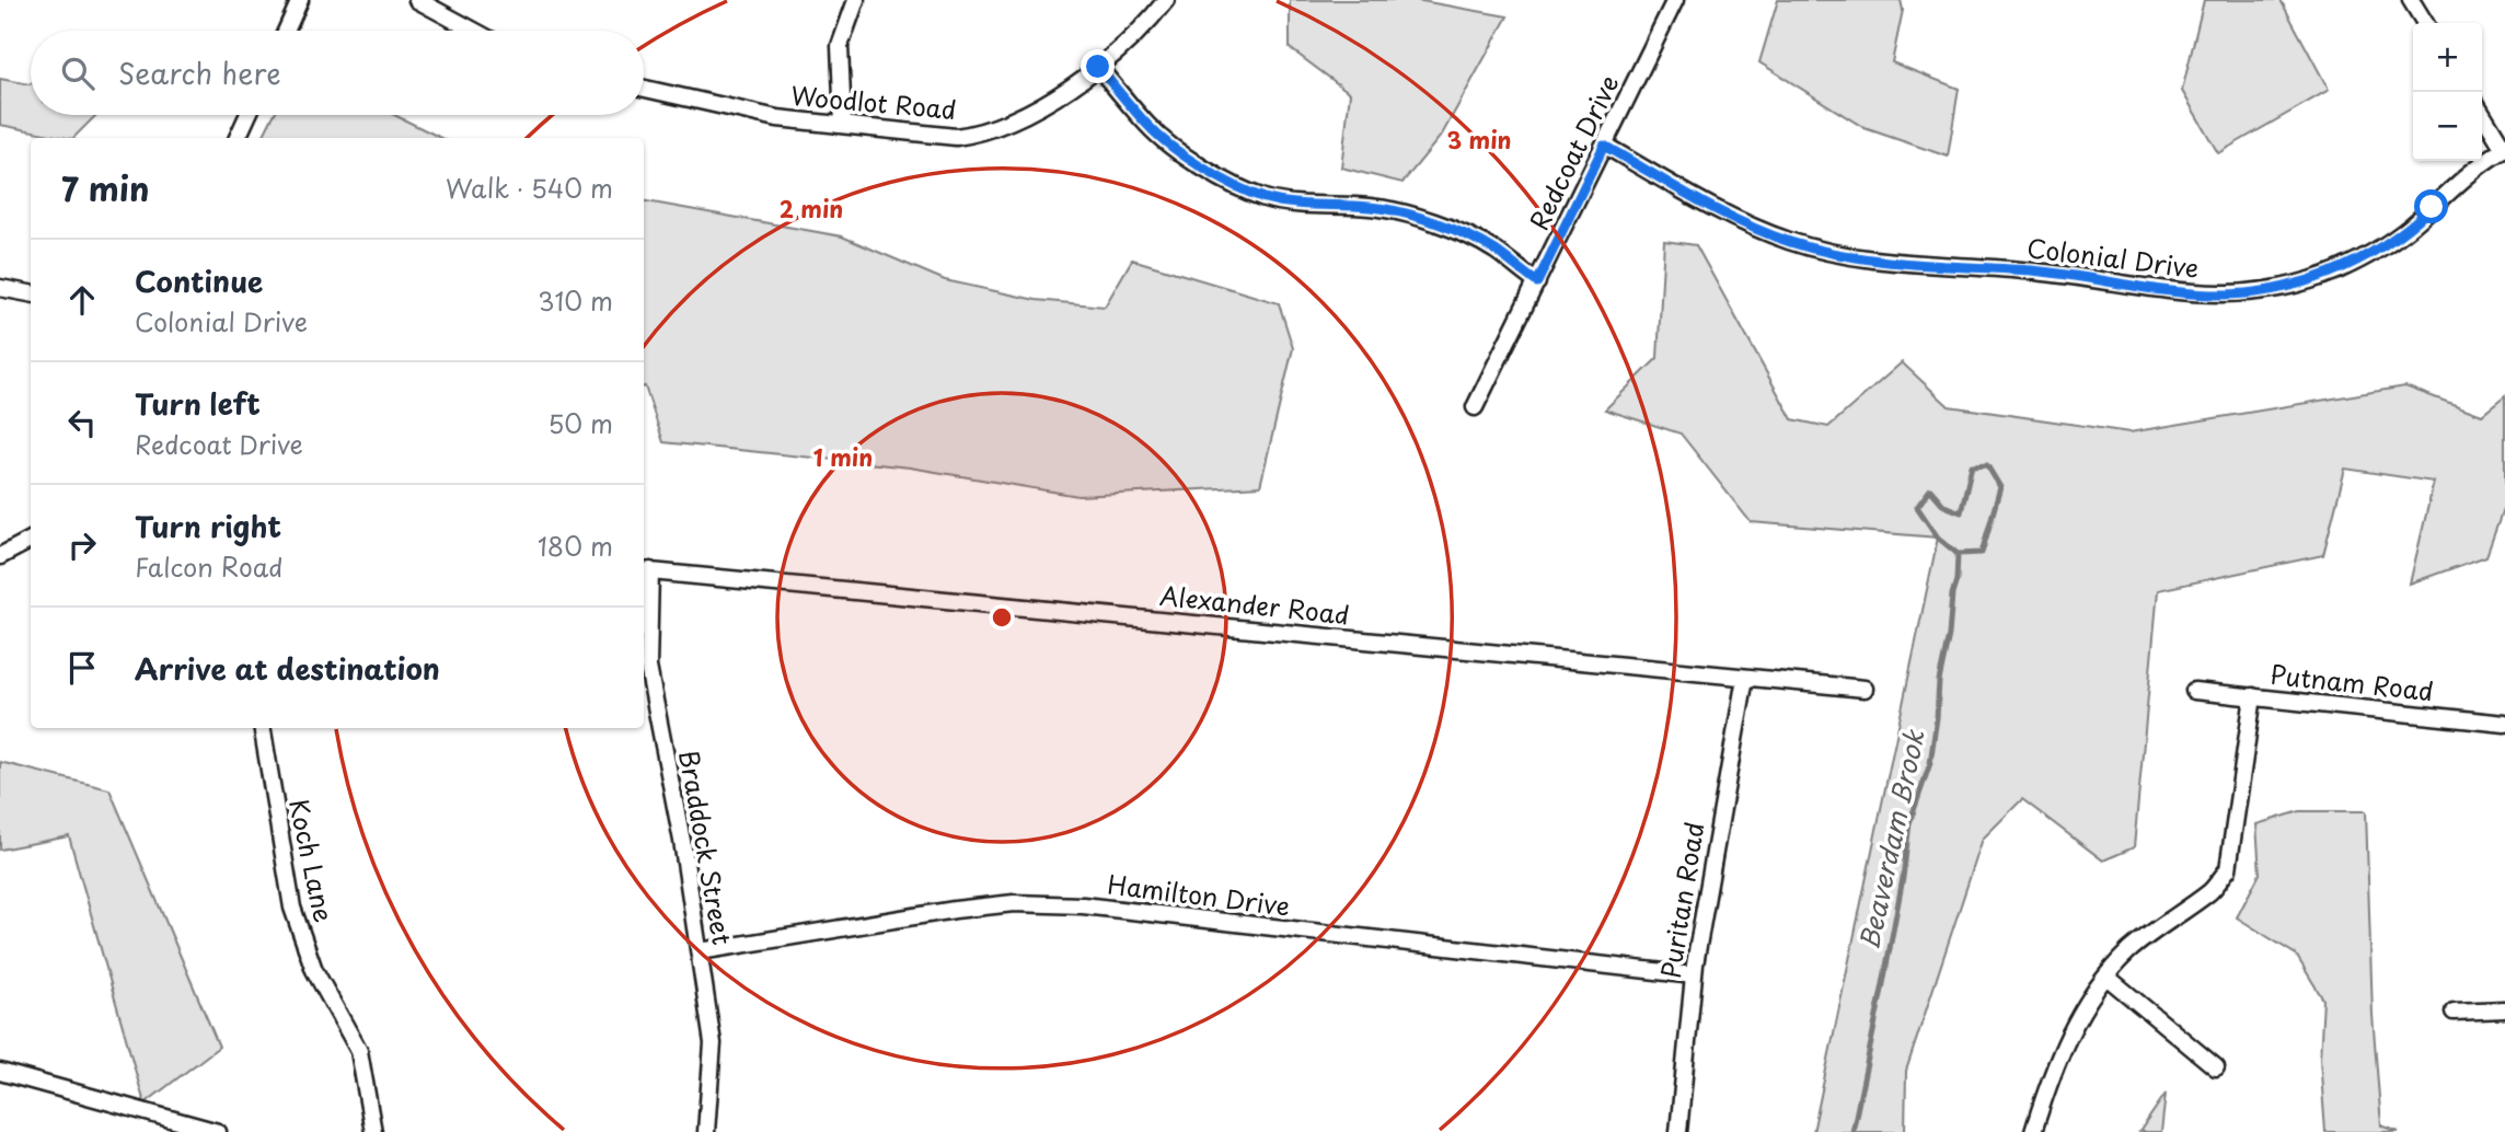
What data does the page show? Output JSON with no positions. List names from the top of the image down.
{
  "streets": {
    "street": [
      "Woodlot Road",
      "Redcoat Drive",
      "Colonial Drive",
      "Alexander Road",
      "Putnam Road",
      "Braddock Street",
      "Koch Lane",
      "Hamilton Drive",
      "Puritan Road"
    ]
  },
  "crossings": [
    ["Redcoat Drive", "Colonial Drive"],
    ["Alexander Road", "Braddock Street"],
    ["Alexander Road", "Puritan Road"],
    ["Braddock Street", "Hamilton Drive"],
    ["Hamilton Drive", "Puritan Road"]
  ],
  "water": ["Beaverdam Brook"],
  "page": {
    "map_buttons": ["+", "−"],
    "search": "Search here",
    "heading": ["7 min", "Walk · 540 m"],
    "list": [
      ["Continue", "Colonial Drive", "310 m"],
      ["Turn left", "Redcoat Drive", "50 m"],
      ["Turn right", "Falcon Road", "180 m"],
      "Arrive at destination"
    ]
  },
  "rings": ["3 min", "2 min", "1 min"]
}
